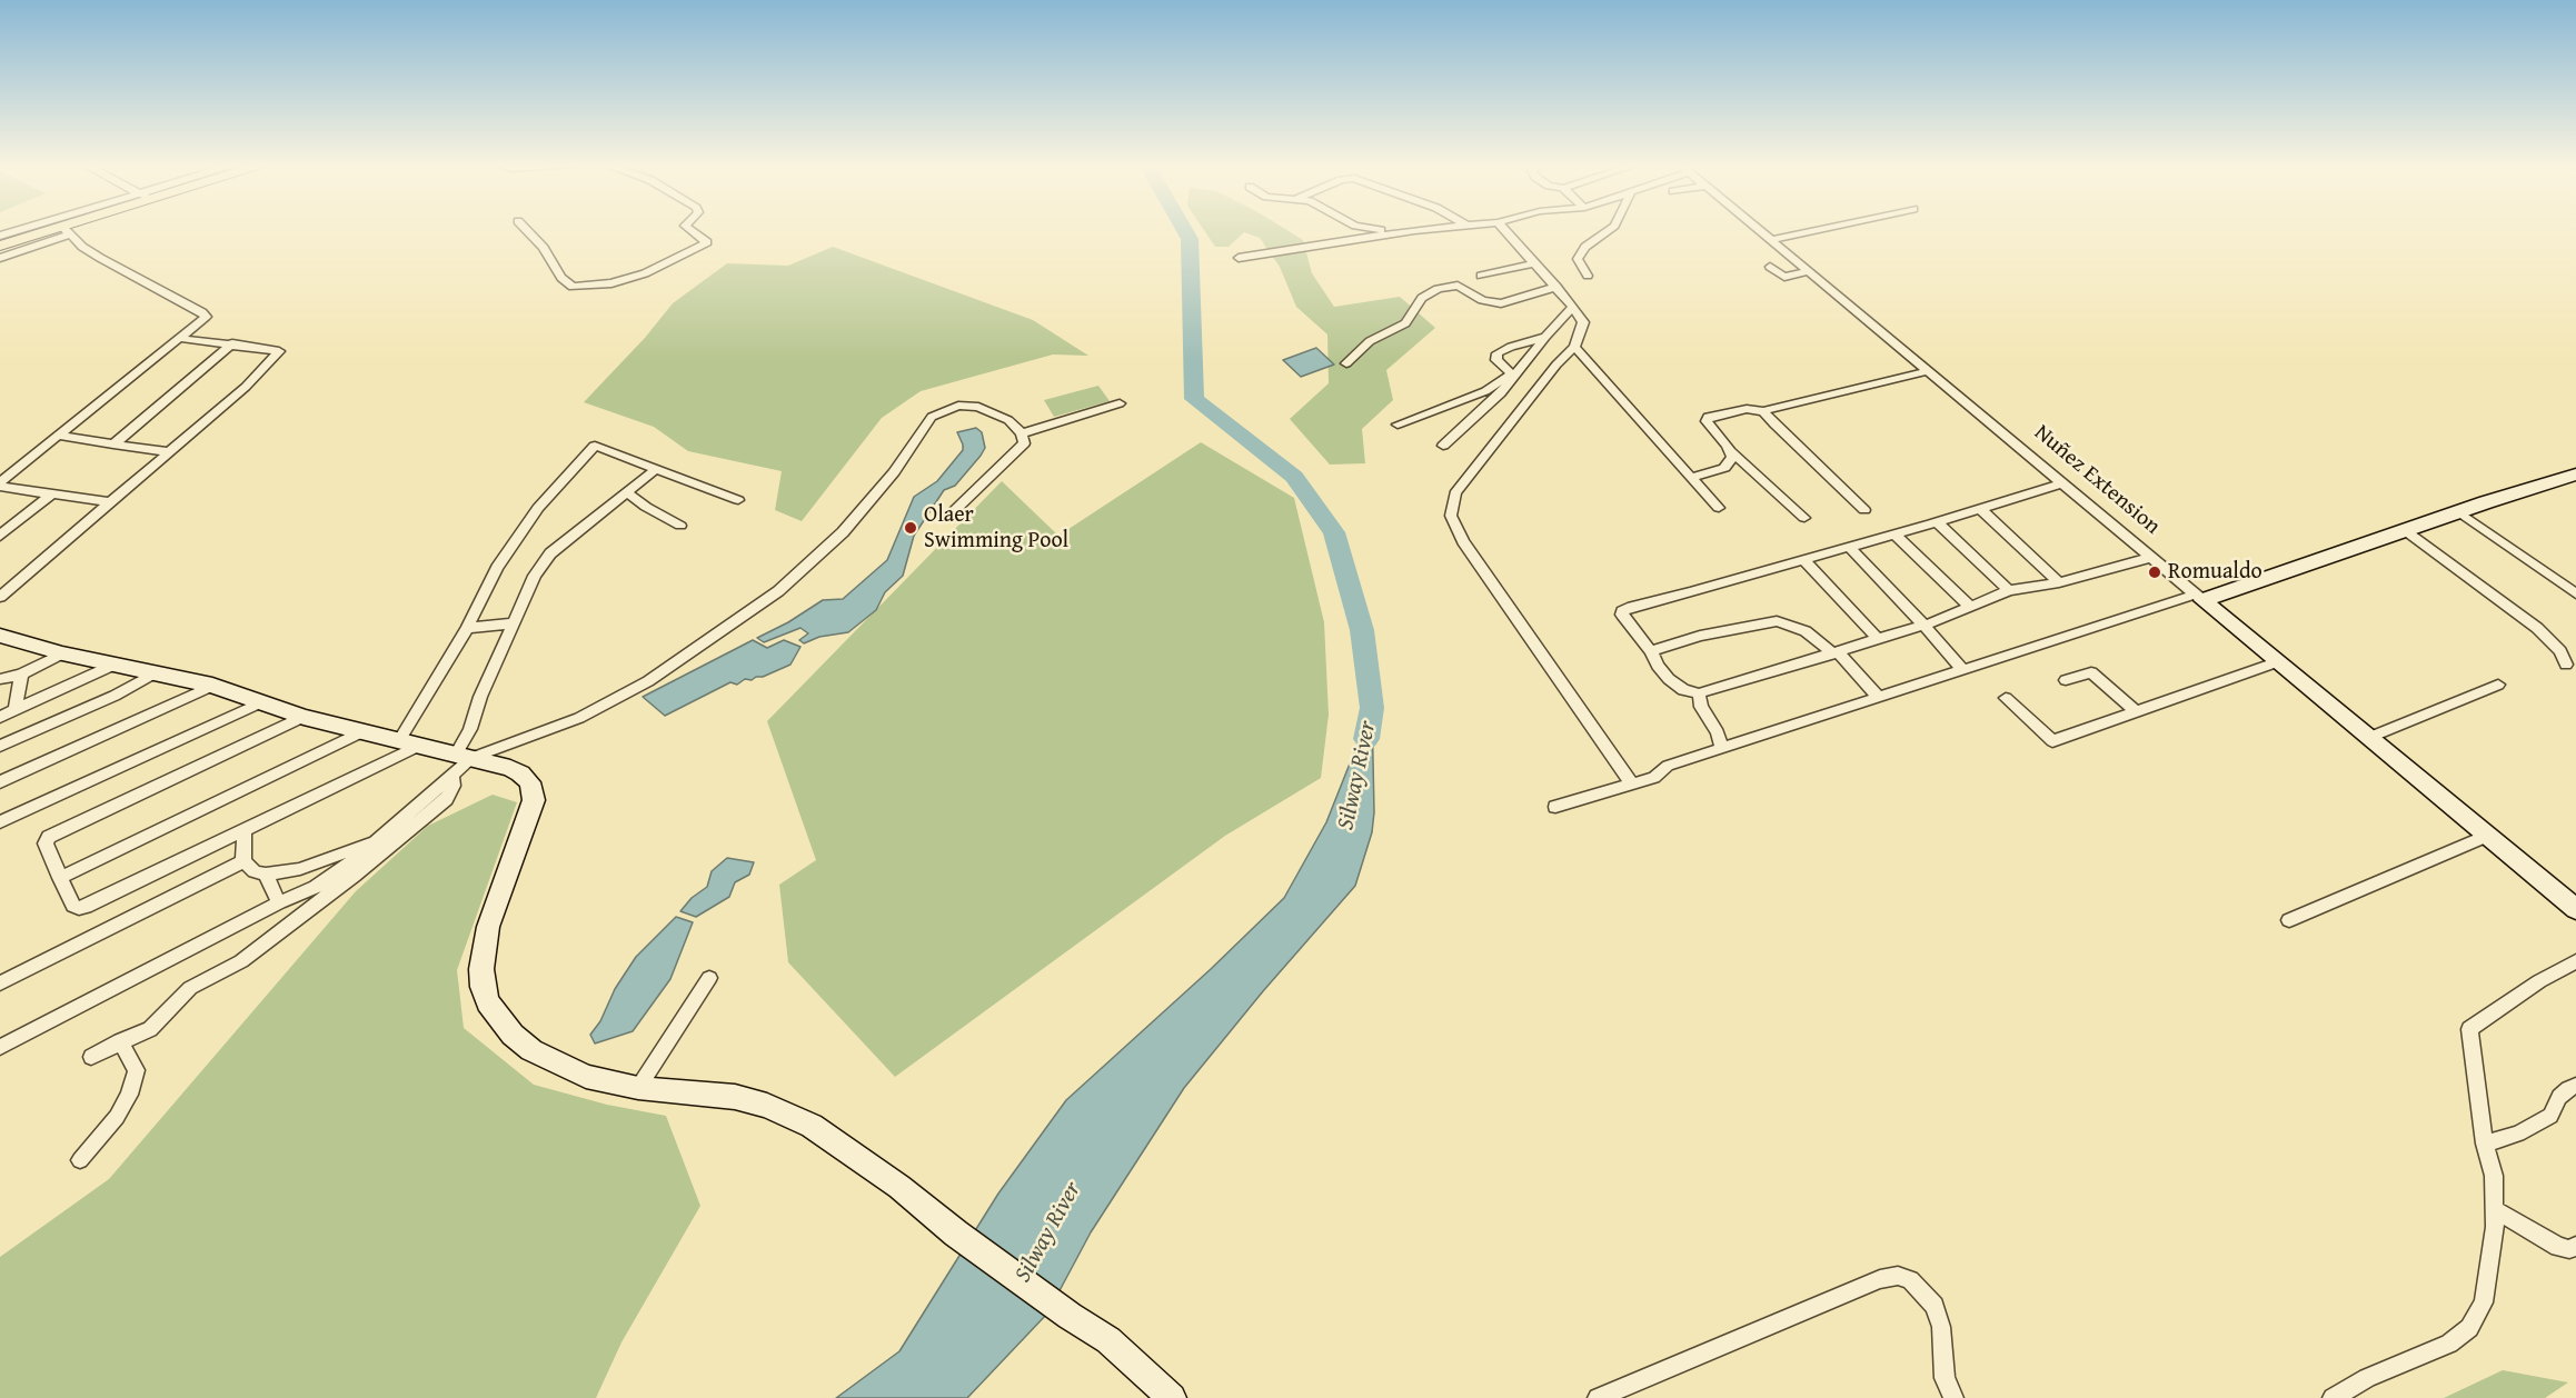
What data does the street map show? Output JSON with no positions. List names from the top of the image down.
{
  "streets": {
    "main road": ["Nuñez Extension"]
  },
  "water": ["Silway River"],
  "places": ["Olaer Swimming Pool", "Romualdo"]
}
